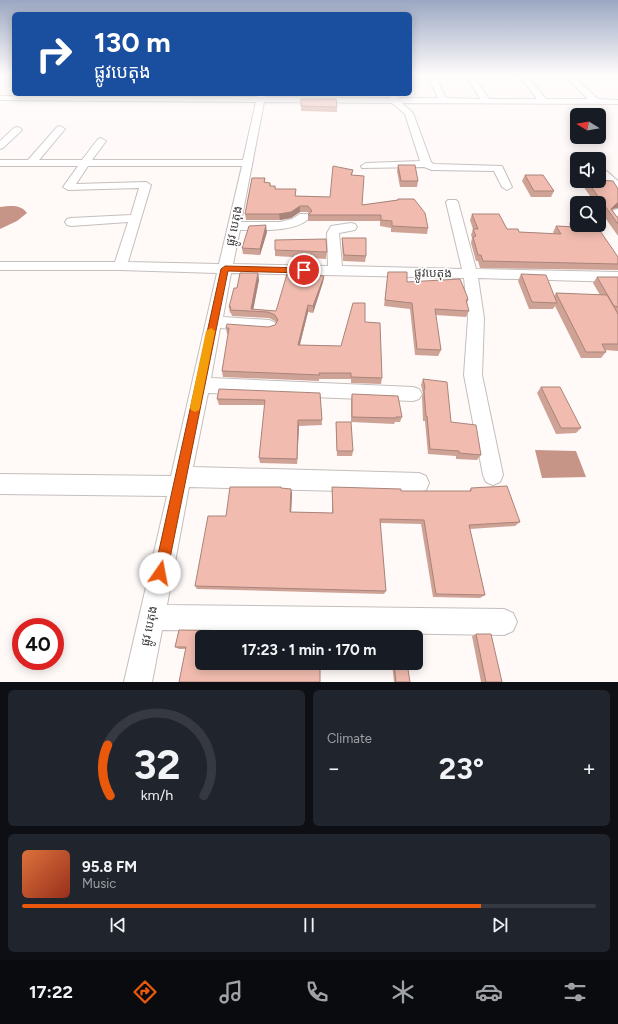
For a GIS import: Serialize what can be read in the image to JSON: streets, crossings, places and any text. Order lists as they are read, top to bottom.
{
  "streets": {
    "street": ["ផ្លូវ បេតុង", "ផ្លូវបេតុង"]
  },
  "crossings": [
    ["ផ្លូវ បេតុង", "ផ្លូវបេតុង"]
  ],
  "north": "left",
  "page": {
    "turn": ["130 m", "ផ្លូវបេតុង"],
    "limit": "40",
    "trip": "17:23 · 1 min · 170 m",
    "tile": "Climate",
    "heat": ["−", "23°", "+"],
    "song": ["95.8 FM", "Music"],
    "tabs": "17:22",
    "gauge": ["32", "km/h"]
  }
}
